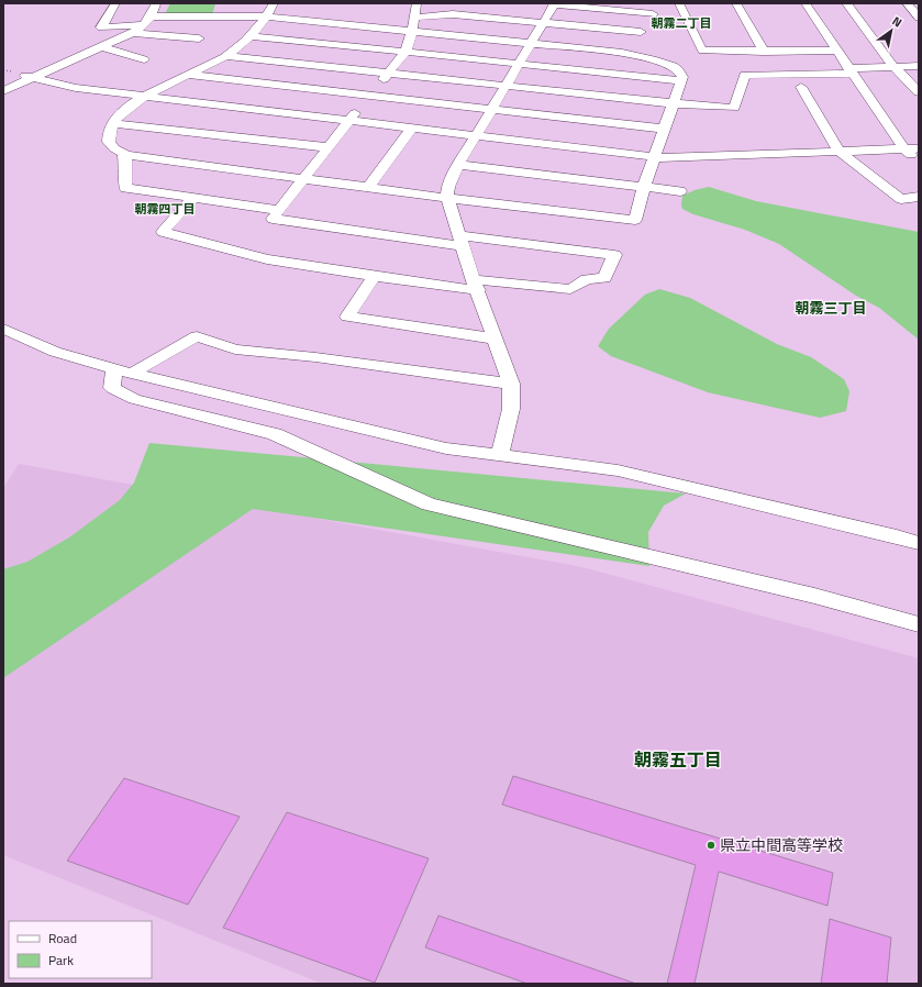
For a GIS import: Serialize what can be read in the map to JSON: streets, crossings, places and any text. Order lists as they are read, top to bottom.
{
  "districts": [
    "朝霧二丁目",
    "朝霧四丁目",
    "朝霧三丁目",
    "朝霧五丁目"
  ],
  "places": ["県立中間高等学校"],
  "legend": ["Road", "Park"],
  "north": "top right"
}
